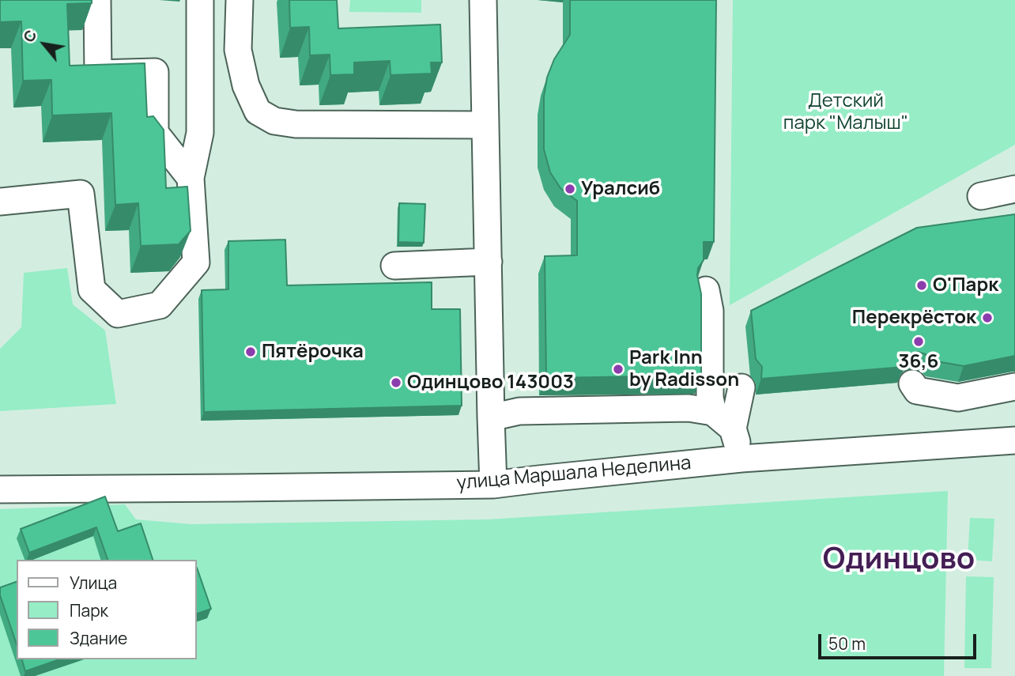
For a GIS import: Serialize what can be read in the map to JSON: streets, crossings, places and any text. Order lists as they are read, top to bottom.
{
  "streets": {
    "street": ["улица Маршала Неделина"]
  },
  "districts": ["Одинцово"],
  "parks": ["Детский парк \"Малыш\""],
  "places": [
    "Уралсиб",
    "О'Парк",
    "Перекрёсток",
    "36,6",
    "Пятёрочка",
    "Park Inn by Radisson",
    "Одинцово 143003"
  ],
  "legend": ["Улица", "Парк", "Здание"],
  "scale_bar": "50 m",
  "north": "top left"
}
